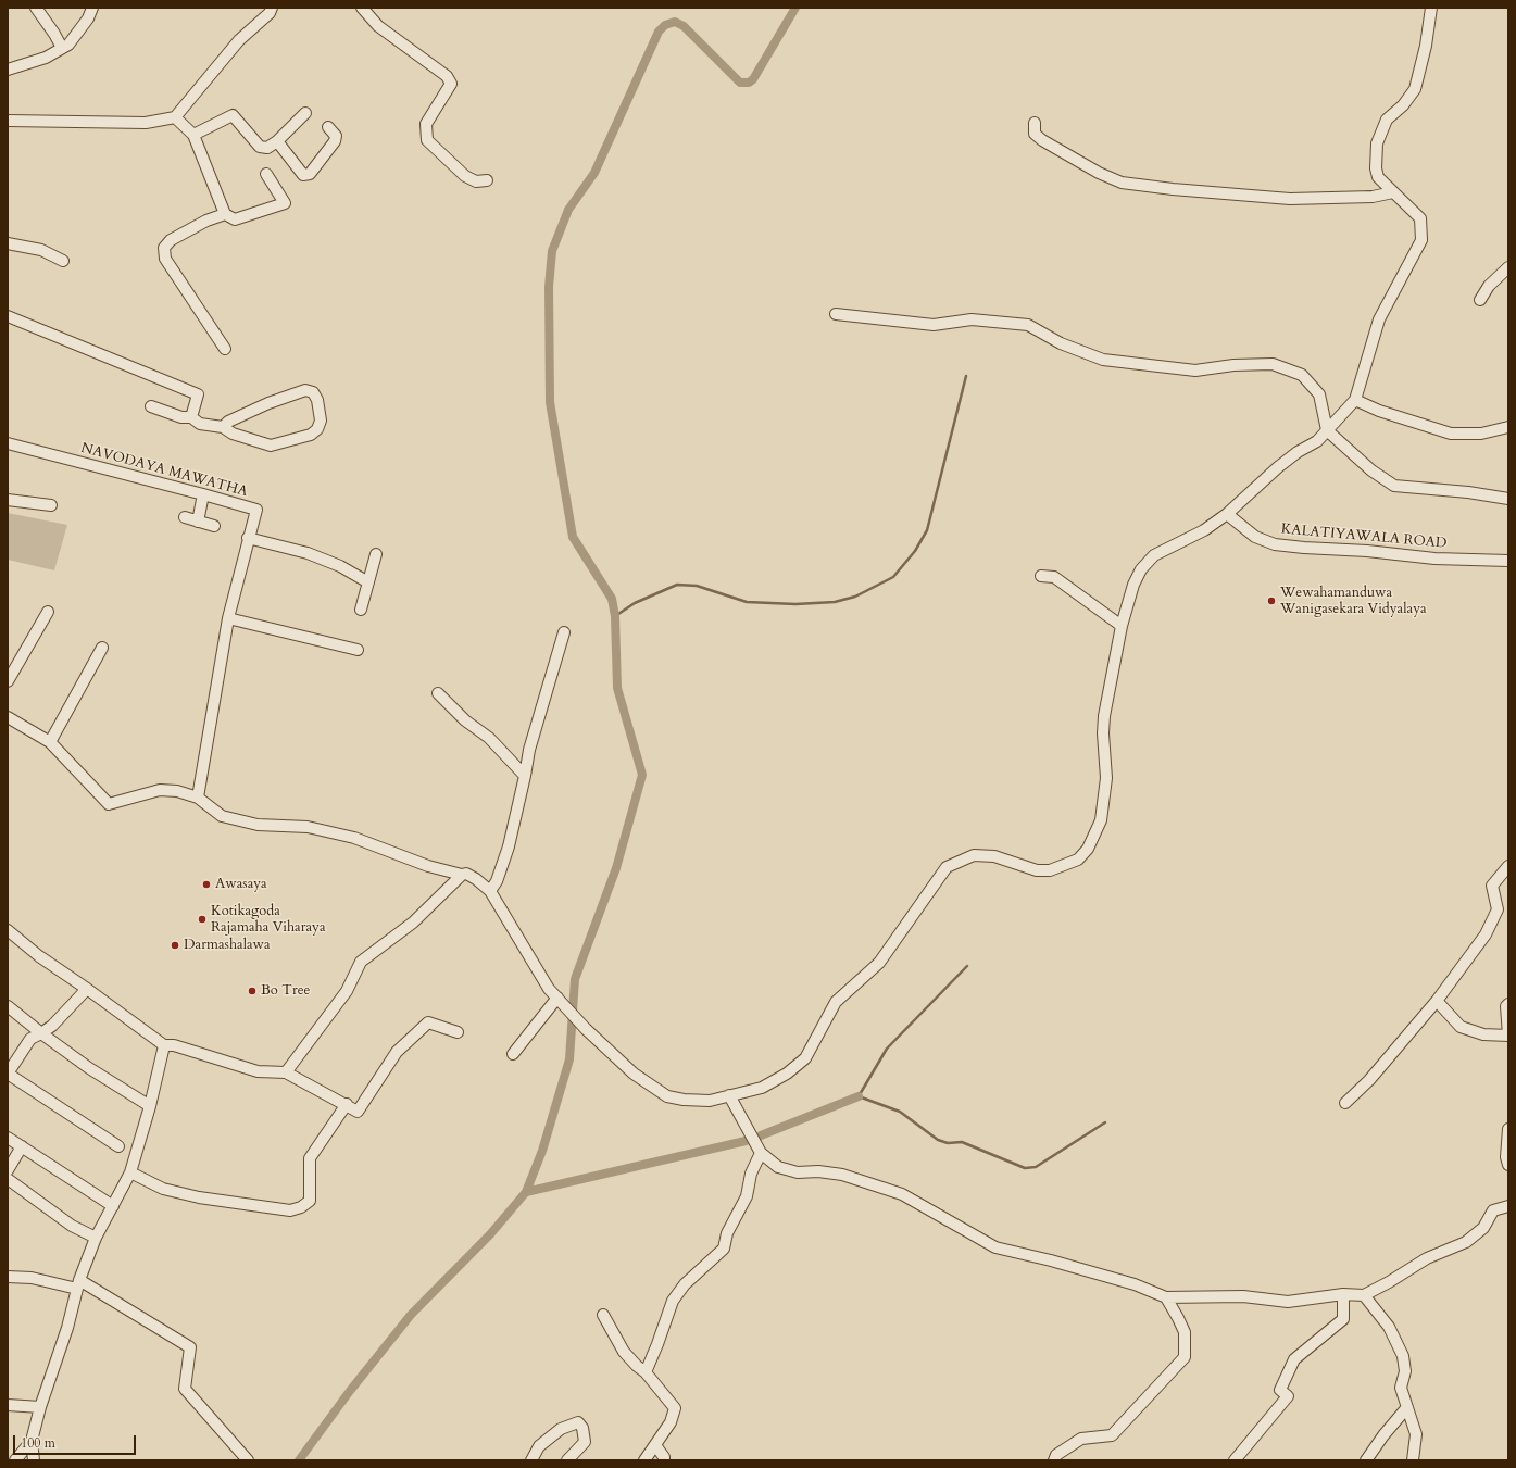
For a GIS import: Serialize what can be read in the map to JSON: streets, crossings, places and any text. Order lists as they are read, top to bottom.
{
  "streets": {
    "street": ["NAVODAYA MAWATHA", "KALATIYAWALA ROAD"]
  },
  "places": [
    "Wewahamanduwa Wanigasekara Vidyalaya",
    "Awasaya",
    "Kotikagoda Rajamaha Viharaya",
    "Darmashalawa",
    "Bo Tree"
  ],
  "scale_bar": "100 m"
}
